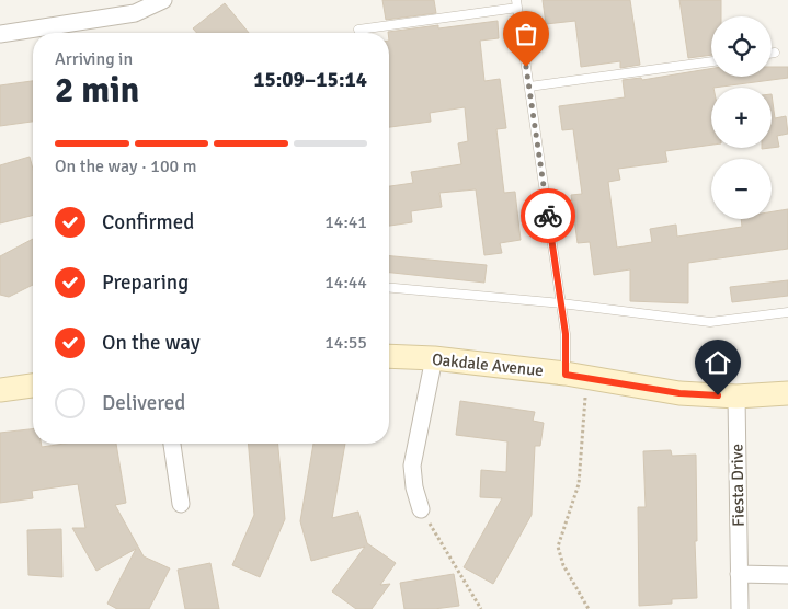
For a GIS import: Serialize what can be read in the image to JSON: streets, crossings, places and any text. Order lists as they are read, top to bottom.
{
  "streets": {
    "street": ["Oakdale Avenue", "Fiesta Drive"]
  },
  "crossings": [
    ["Oakdale Avenue", "Fiesta Drive"]
  ],
  "page": {
    "map_buttons": ["+", "−"],
    "heading": ["2 min", "Arriving in", "15:09–15:14"],
    "bar": "On the way · 100 m",
    "list": [
      ["Confirmed", "14:41"],
      ["Preparing", "14:44"],
      ["On the way", "14:55"],
      "Delivered"
    ]
  }
}
